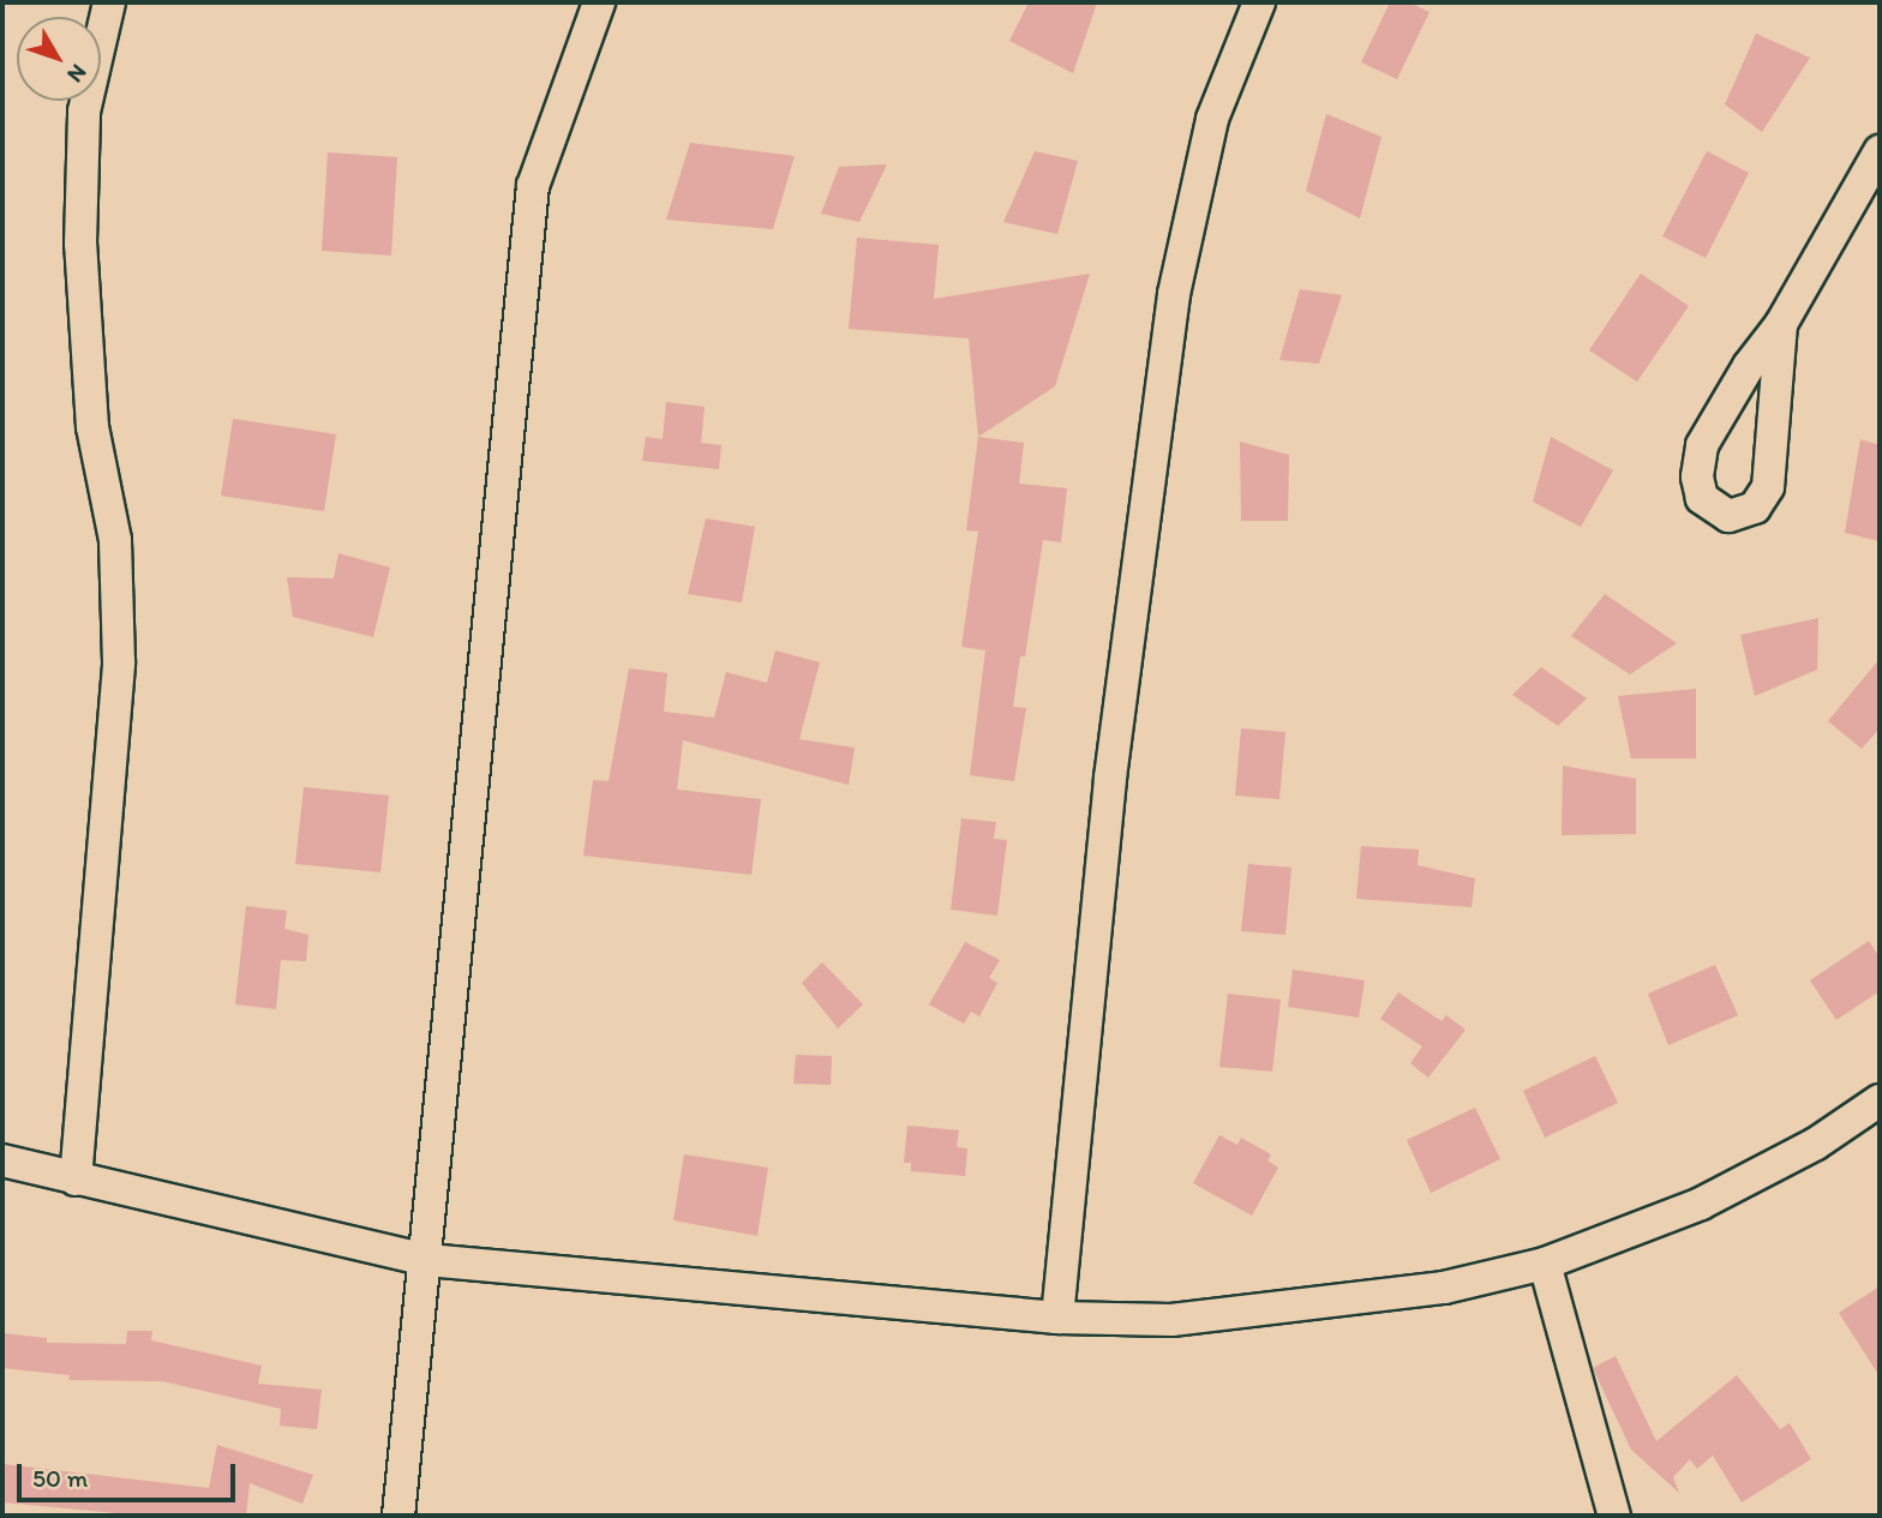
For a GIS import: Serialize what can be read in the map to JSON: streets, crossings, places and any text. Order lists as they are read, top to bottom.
{
  "scale_bar": "50 m",
  "north": "bottom right"
}
